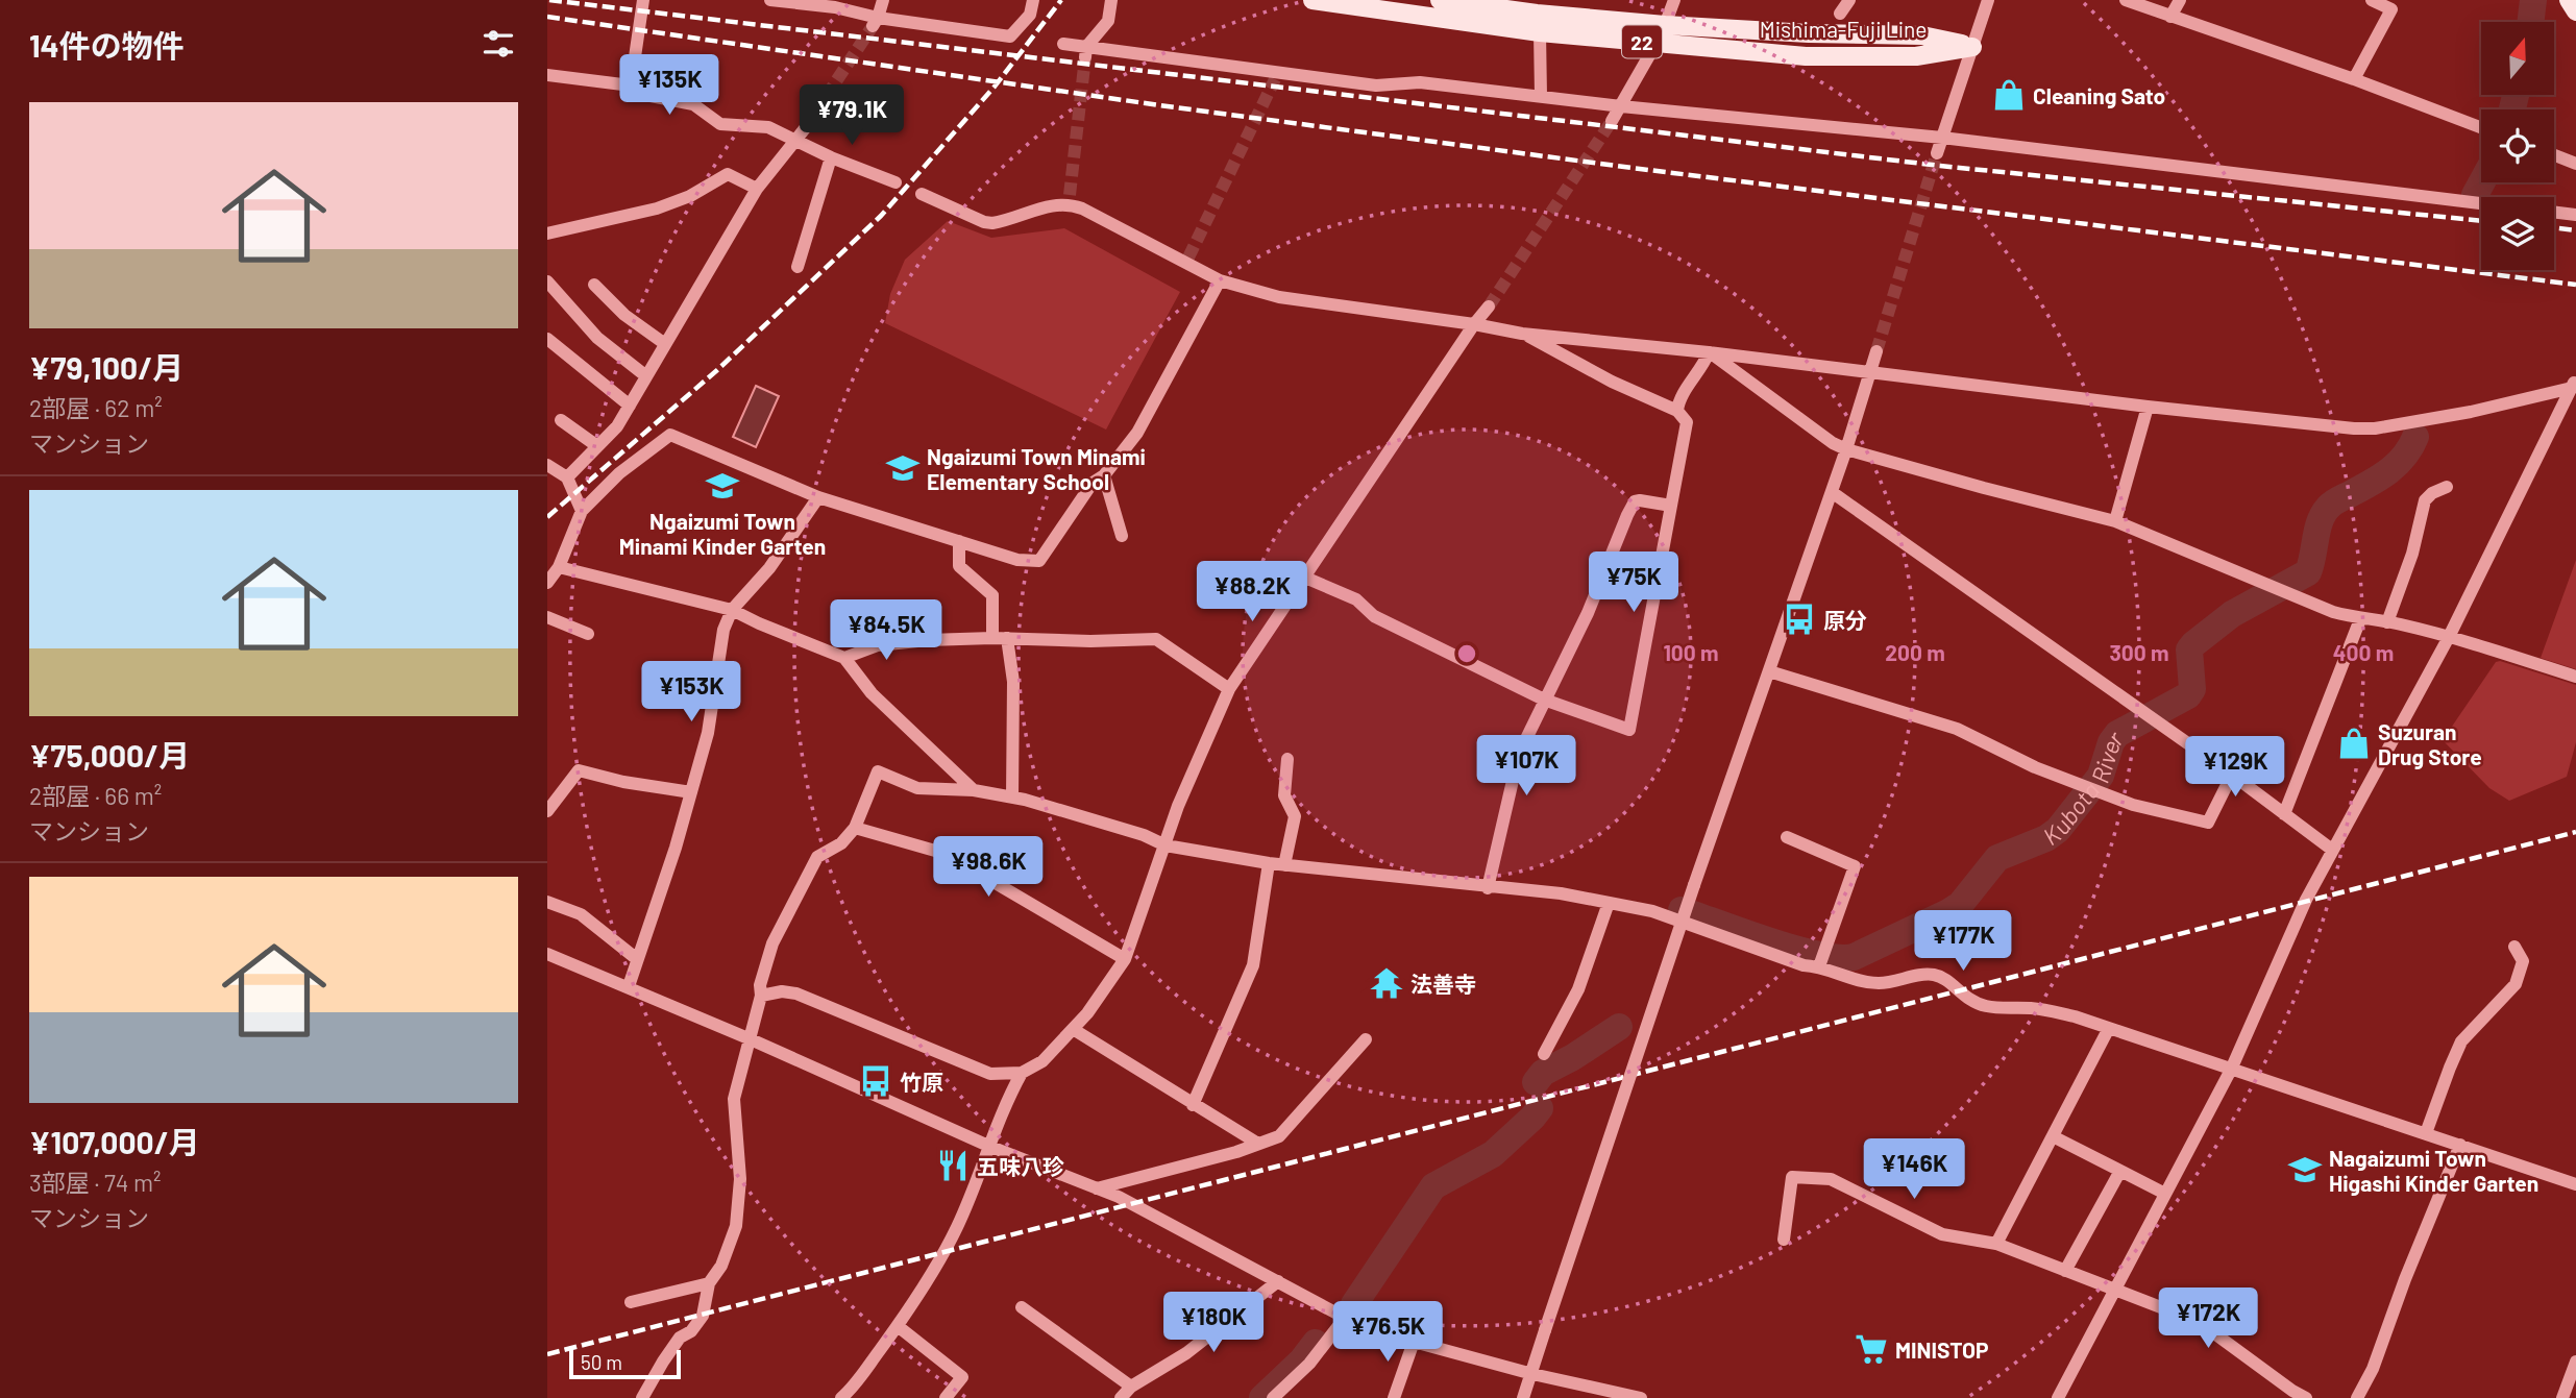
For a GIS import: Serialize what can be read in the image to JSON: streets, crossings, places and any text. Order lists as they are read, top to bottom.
{
  "streets": {
    "main road": ["Mishima-Fuji Line", "22"]
  },
  "water": ["Kubota River"],
  "places": {
    "shop": ["Cleaning Sato", "Suzuran Drug Store"],
    "school or university": ["Ngaizumi Town Minami Elementary School", "Ngaizumi Town Minami Kinder Garten", "Nagaizumi Town Higashi Kinder Garten"],
    "bus stop": ["原分", "竹原"],
    "temple": ["法善寺"],
    "restaurant": ["五味八珍"],
    "supermarket": ["MINISTOP"]
  },
  "scale_bar": "50 m",
  "north": "top",
  "page": {
    "heading": "14件の物件",
    "price": [
      "¥135K",
      "¥79.1K",
      "¥75K",
      "¥88.2K",
      "¥84.5K",
      "¥153K",
      "¥107K",
      "¥129K",
      "¥98.6K",
      "¥177K",
      "¥146K",
      "¥172K",
      "¥180K",
      "¥76.5K"
    ],
    "list": [
      {
        "name": "¥79,100/月",
        "note": "2部屋 · 62 m² · マンション"
      },
      {
        "name": "¥75,000/月",
        "note": "2部屋 · 66 m² · マンション"
      },
      {
        "name": "¥107,000/月",
        "note": "3部屋 · 74 m² · マンション"
      }
    ],
    "scale": "50 m"
  },
  "rings": [
    "100 m",
    "200 m",
    "300 m",
    "400 m"
  ]
}
